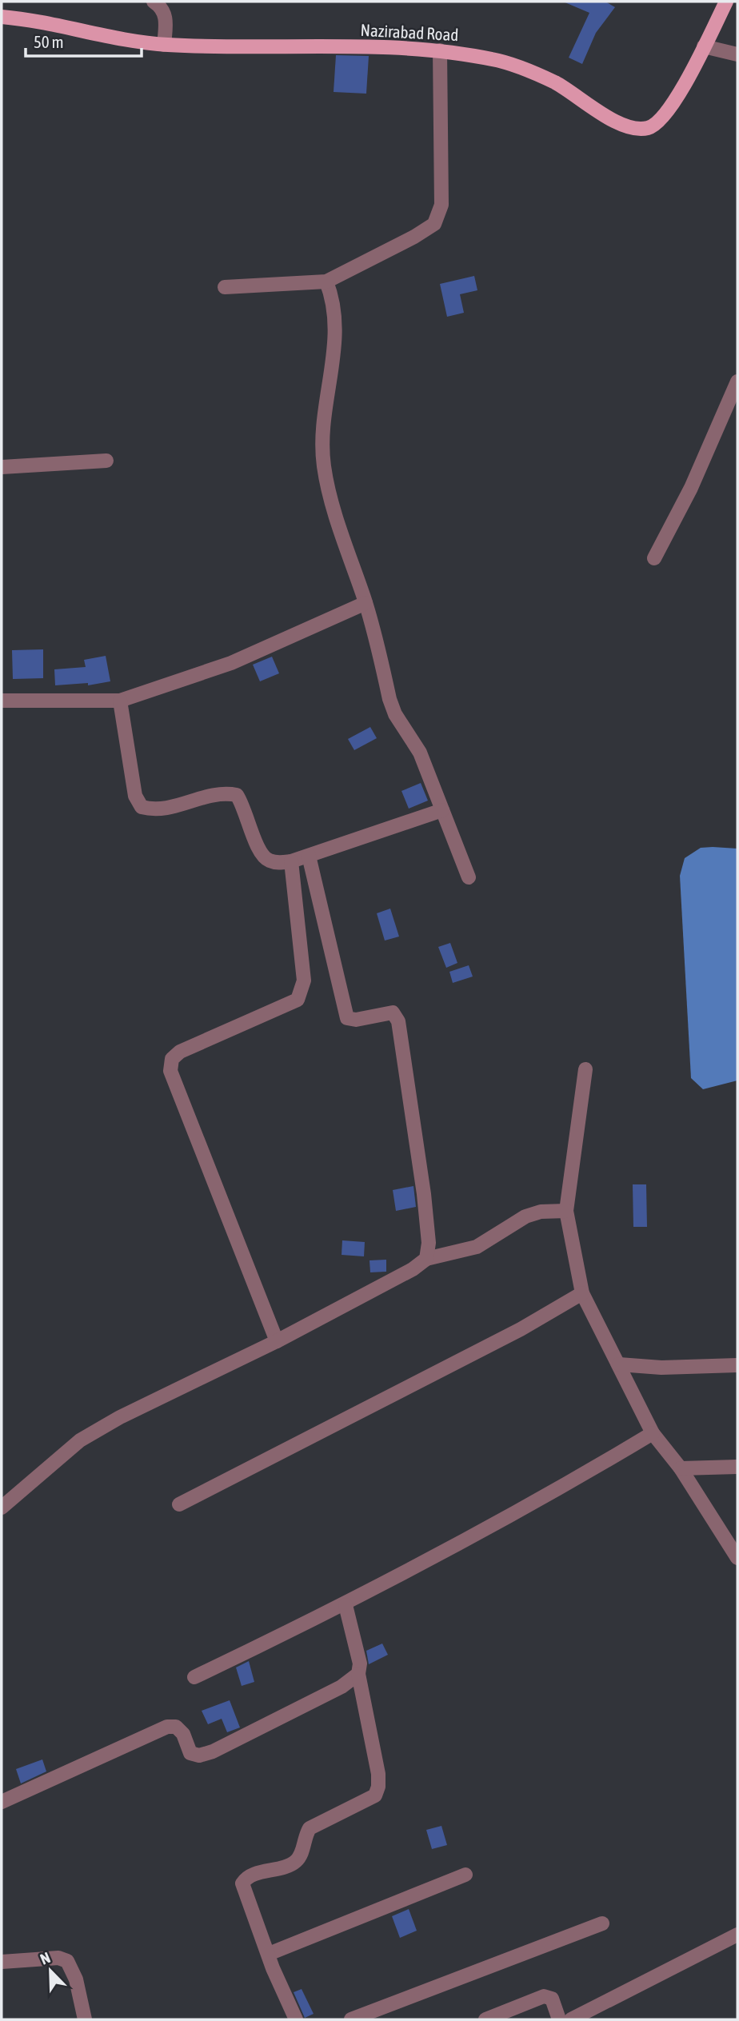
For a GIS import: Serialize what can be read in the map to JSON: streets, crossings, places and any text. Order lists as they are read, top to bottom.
{
  "streets": {
    "main road": ["Nazirabad Road"]
  },
  "scale_bar": "50 m",
  "north": "top left"
}
